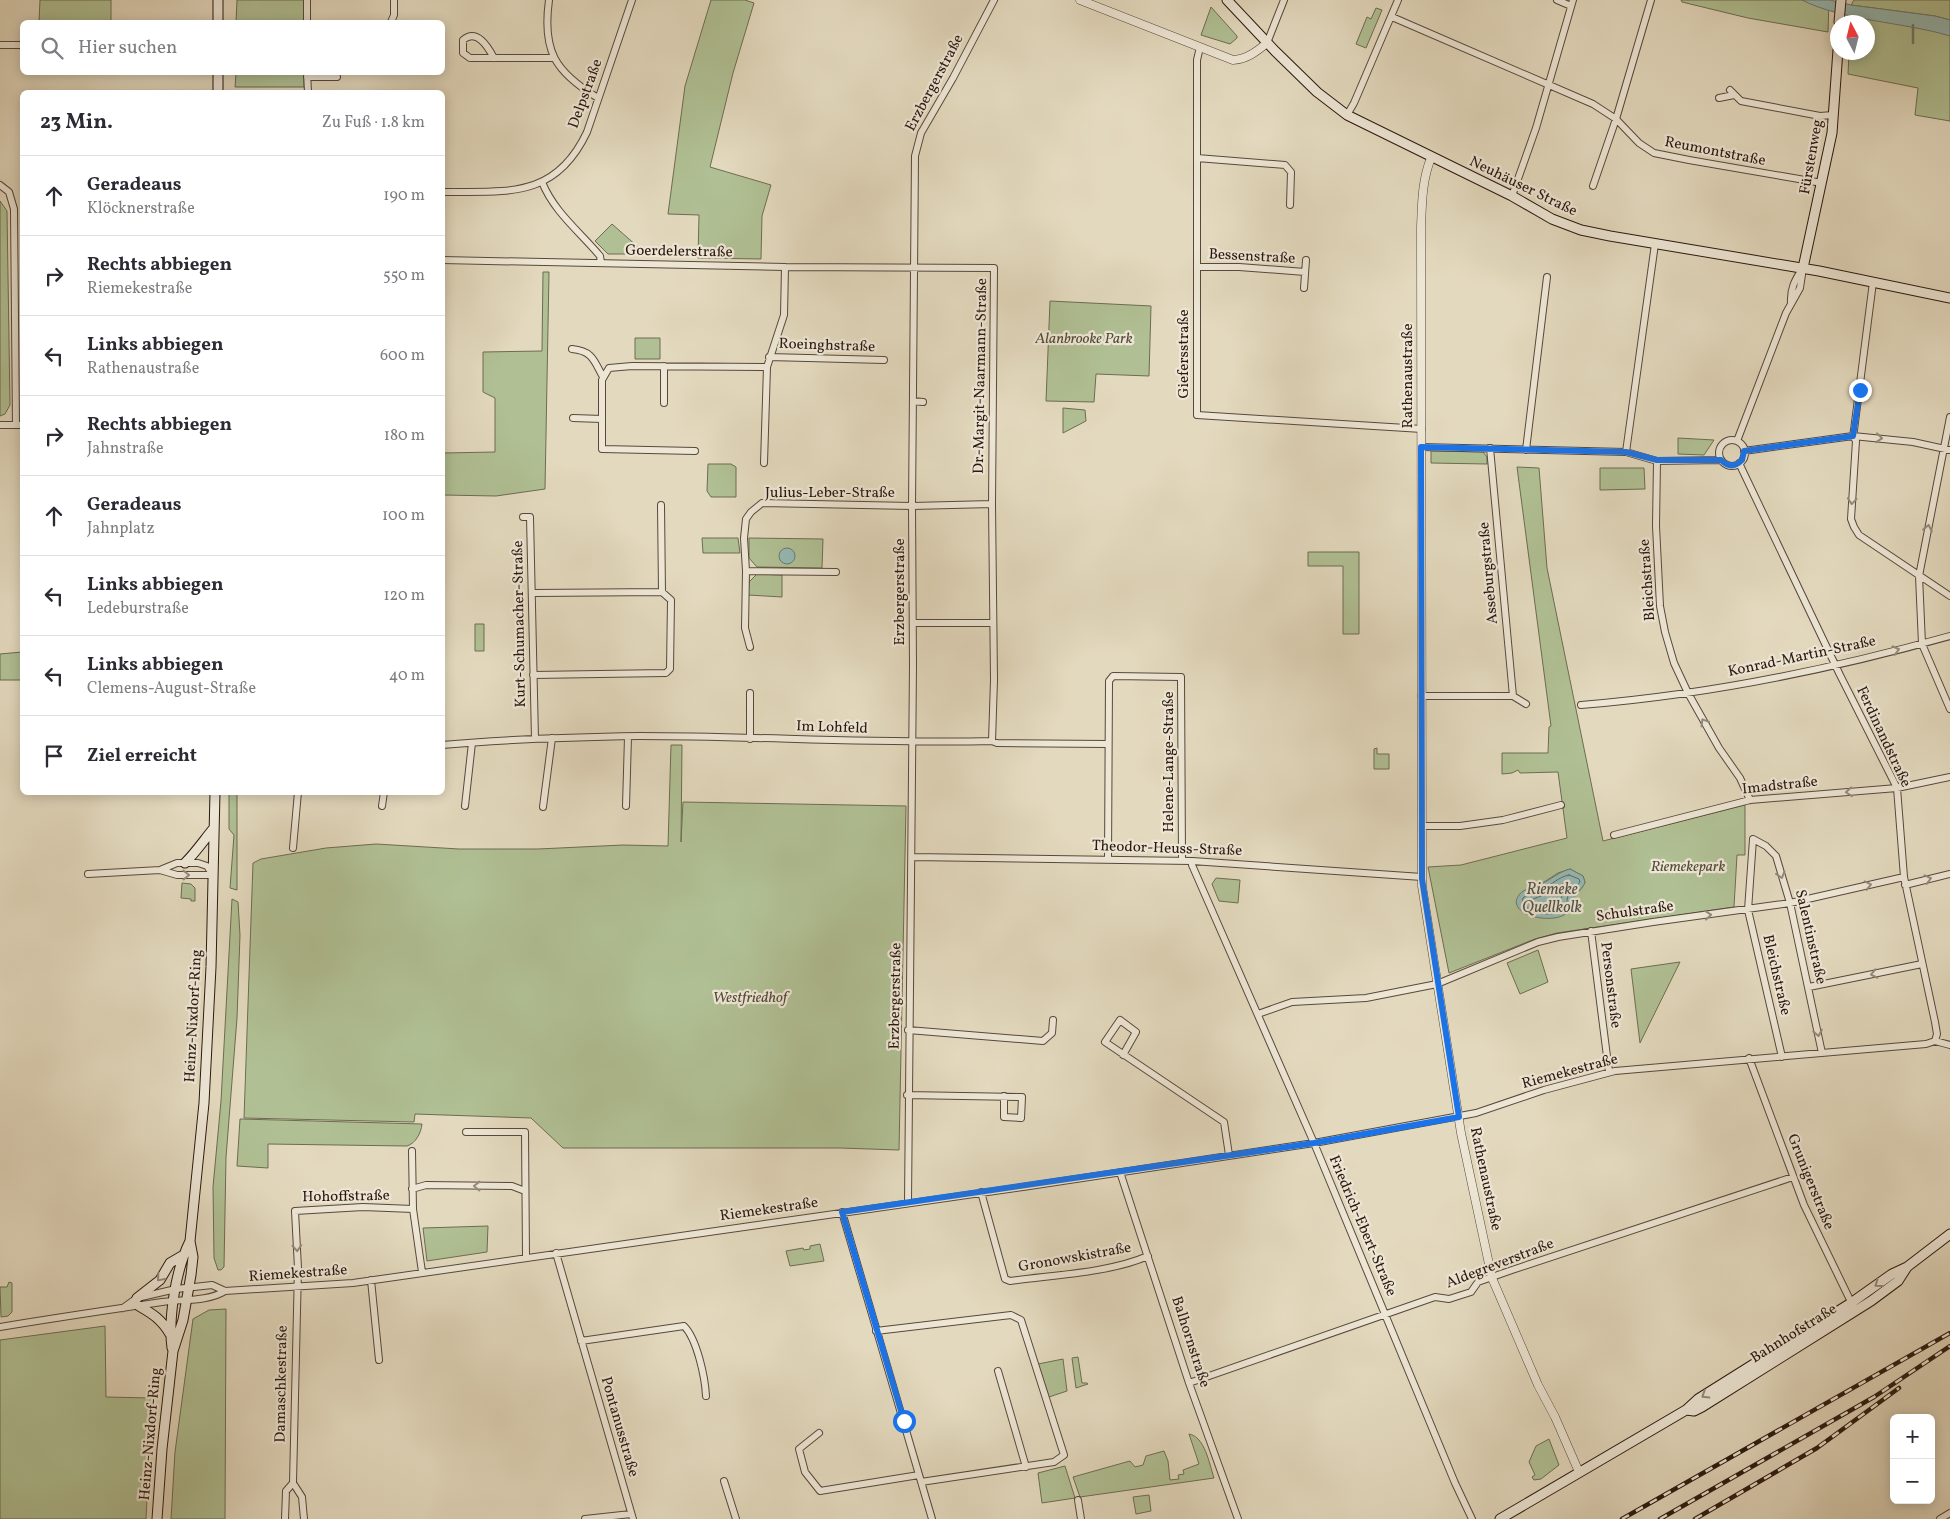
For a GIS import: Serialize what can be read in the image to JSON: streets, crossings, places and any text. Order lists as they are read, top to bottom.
{
  "streets": {
    "main road": [
      "Fürstenweg",
      "Neuhäuser Straße",
      "Heinz-Nixdorf-Ring",
      "Bahnhofstraße"
    ],
    "street": [
      "Erzbergerstraße",
      "Delpstraße",
      "Reumontstraße",
      "Goerdelerstraße",
      "Bessenstraße",
      "Roeinghstraße",
      "Giefersstraße",
      "Dr.-Margit-Naarmann-Straße",
      "Rathenaustraße",
      "Julius-Leber-Straße",
      "Asseburgstraße",
      "Bleichstraße",
      "Kurt-Schumacher-Straße",
      "Konrad-Martin-Straße",
      "Im Lohfeld",
      "Ferdinandstraße",
      "Helene-Lange-Straße",
      "Imadstraße",
      "Theodor-Heuss-Straße",
      "Schulstraße",
      "Salentinstraße",
      "Personstraße",
      "Riemekestraße",
      "Grunigerstraße",
      "Hohoffstraße",
      "Friedrich-Ebert-Straße",
      "Gronowskistraße",
      "Aldegreverstraße",
      "Balhornstraße",
      "Damaschkestraße",
      "Pontanusstraße"
    ]
  },
  "crossings": [
    ["Erzbergerstraße", "Goerdelerstraße"],
    ["Erzbergerstraße", "Dr.-Margit-Naarmann-Straße"],
    ["Erzbergerstraße", "Julius-Leber-Straße"],
    ["Erzbergerstraße", "Im Lohfeld"],
    ["Erzbergerstraße", "Theodor-Heuss-Straße"],
    ["Erzbergerstraße", "Riemekestraße"],
    ["Reumontstraße", "Fürstenweg"],
    ["Fürstenweg", "Neuhäuser Straße"],
    ["Neuhäuser Straße", "Rathenaustraße"],
    ["Goerdelerstraße", "Roeinghstraße"],
    ["Goerdelerstraße", "Dr.-Margit-Naarmann-Straße"],
    ["Bessenstraße", "Giefersstraße"],
    ["Giefersstraße", "Rathenaustraße"],
    ["Rathenaustraße", "Theodor-Heuss-Straße"],
    ["Rathenaustraße", "Schulstraße"],
    ["Rathenaustraße", "Riemekestraße"],
    ["Rathenaustraße", "Aldegreverstraße"],
    ["Rathenaustraße", "Bahnhofstraße"],
    ["Bleichstraße", "Konrad-Martin-Straße"],
    ["Bleichstraße", "Imadstraße"],
    ["Bleichstraße", "Schulstraße"],
    ["Bleichstraße", "Salentinstraße"],
    ["Bleichstraße", "Riemekestraße"],
    ["Kurt-Schumacher-Straße", "Im Lohfeld"],
    ["Konrad-Martin-Straße", "Ferdinandstraße"],
    ["Ferdinandstraße", "Imadstraße"],
    ["Ferdinandstraße", "Schulstraße"],
    ["Ferdinandstraße", "Riemekestraße"],
    ["Helene-Lange-Straße", "Theodor-Heuss-Straße"],
    ["Theodor-Heuss-Straße", "Friedrich-Ebert-Straße"],
    ["Schulstraße", "Salentinstraße"],
    ["Schulstraße", "Personstraße"],
    ["Schulstraße", "Friedrich-Ebert-Straße"],
    ["Salentinstraße", "Riemekestraße"],
    ["Personstraße", "Riemekestraße"],
    ["Heinz-Nixdorf-Ring", "Riemekestraße"],
    ["Riemekestraße", "Grunigerstraße"],
    ["Riemekestraße", "Hohoffstraße"],
    ["Riemekestraße", "Friedrich-Ebert-Straße"],
    ["Riemekestraße", "Gronowskistraße"],
    ["Riemekestraße", "Balhornstraße"],
    ["Riemekestraße", "Damaschkestraße"],
    ["Riemekestraße", "Pontanusstraße"],
    ["Grunigerstraße", "Aldegreverstraße"],
    ["Grunigerstraße", "Bahnhofstraße"],
    ["Hohoffstraße", "Damaschkestraße"],
    ["Friedrich-Ebert-Straße", "Aldegreverstraße"],
    ["Gronowskistraße", "Balhornstraße"],
    ["Aldegreverstraße", "Balhornstraße"]
  ],
  "one_way": ["Imadstraße", "Schulstraße", "Salentinstraße"],
  "water": ["Riemeke Quellkolk"],
  "parks": ["Alanbrooke Park", "Riemekepark", "Westfriedhof"],
  "north": "top",
  "page": {
    "search": "Hier suchen",
    "heading": ["23 Min.", "Zu Fuß · 1.8 km"],
    "list": [
      ["Geradeaus", "Klöcknerstraße", "190 m"],
      ["Rechts abbiegen", "Riemekestraße", "550 m"],
      ["Links abbiegen", "Rathenaustraße", "600 m"],
      ["Rechts abbiegen", "Jahnstraße", "180 m"],
      ["Geradeaus", "Jahnplatz", "100 m"],
      ["Links abbiegen", "Ledeburstraße", "120 m"],
      ["Links abbiegen", "Clemens-August-Straße", "40 m"],
      "Ziel erreicht"
    ],
    "map_buttons": ["+", "−"]
  }
}
